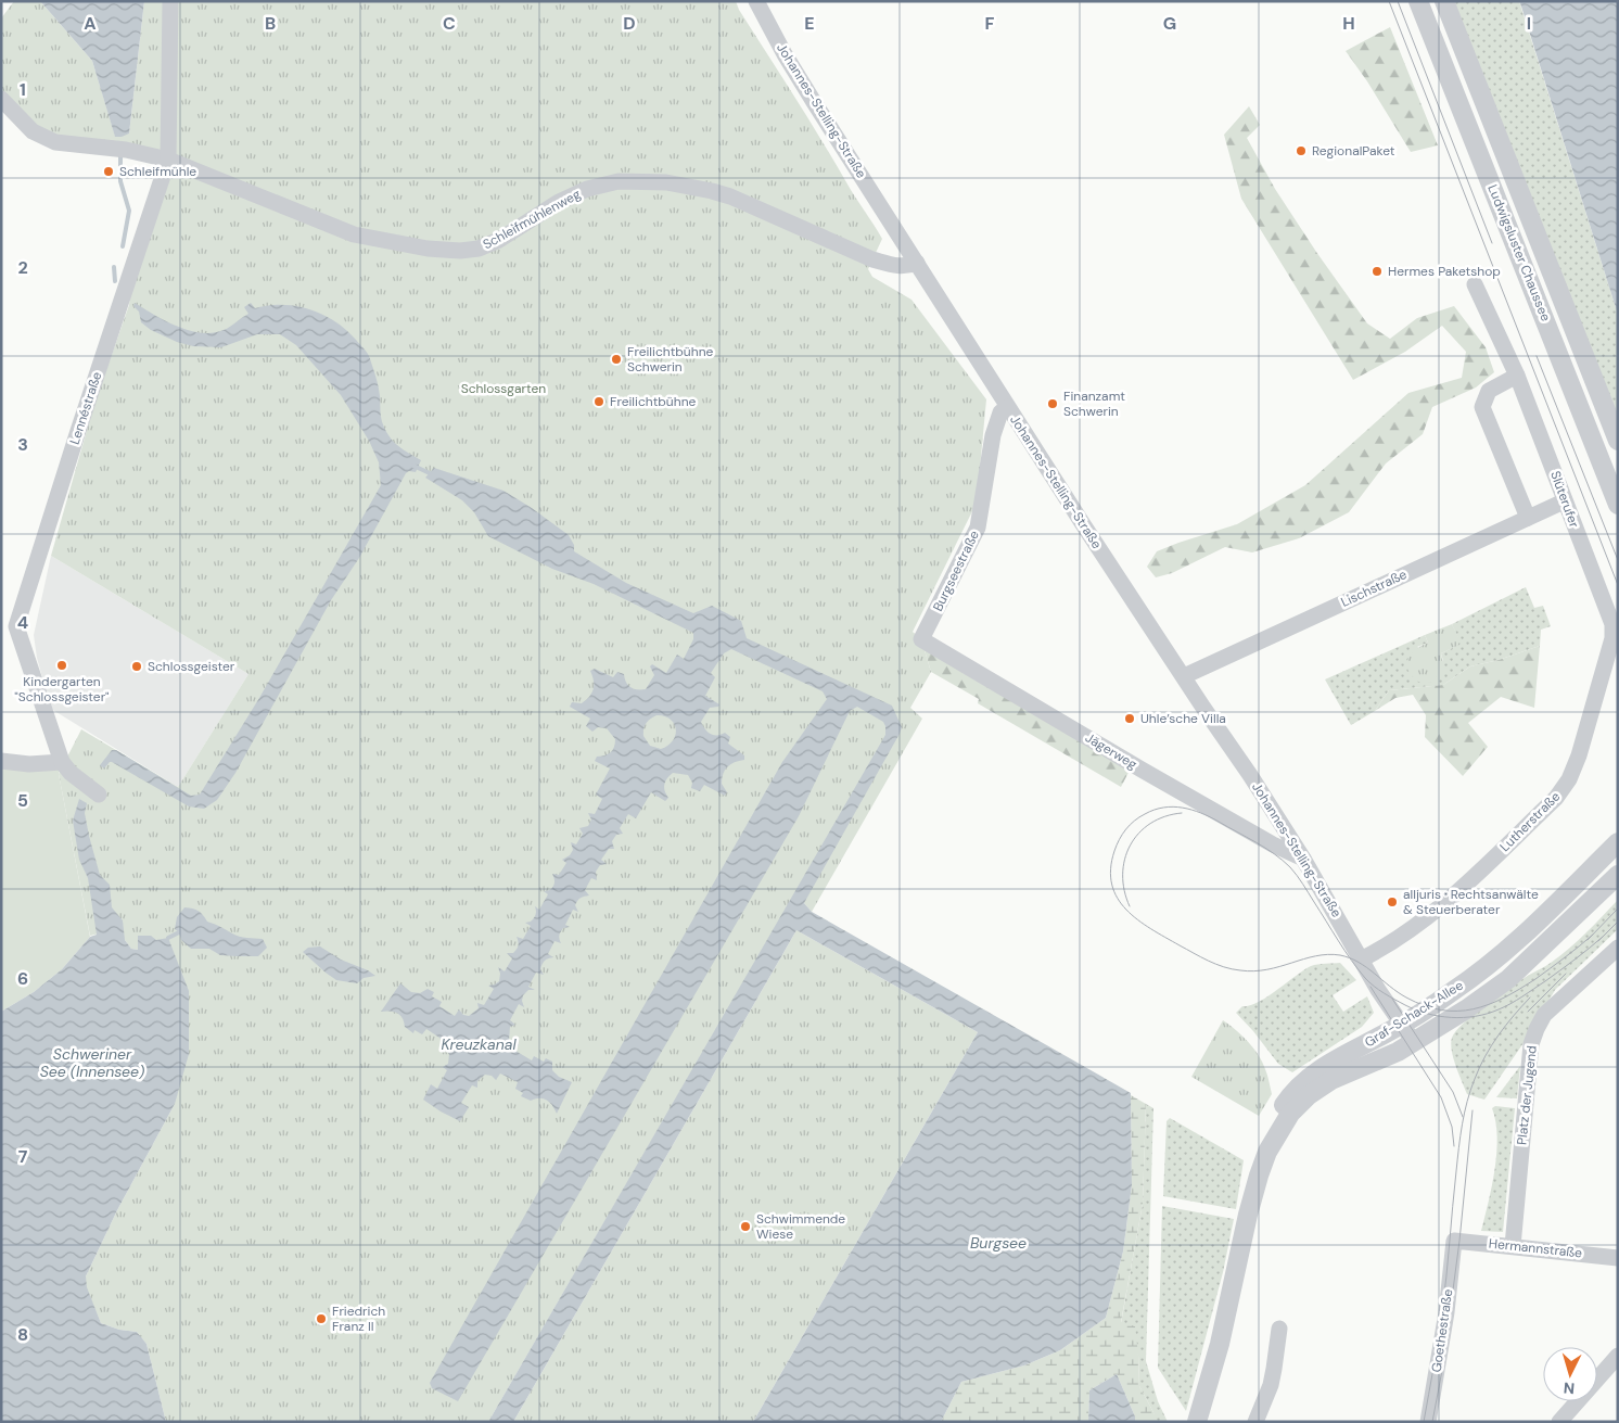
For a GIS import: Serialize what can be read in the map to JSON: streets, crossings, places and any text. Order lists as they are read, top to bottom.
{
  "streets": {
    "street": [
      "Johannes-Stelling-Straße",
      "Schleifmühlenweg",
      "Ludwigsluster Chaussee",
      "Lennéstraße",
      "Slüterufer",
      "Burgseestraße",
      "Lischstraße",
      "Jägerweg",
      "Lutherstraße",
      "Graf-Schack-Allee",
      "Platz der Jugend",
      "Hermannstraße",
      "Goethestraße"
    ]
  },
  "crossings": [
    ["Johannes-Stelling-Straße", "Schleifmühlenweg"],
    ["Johannes-Stelling-Straße", "Burgseestraße"],
    ["Johannes-Stelling-Straße", "Lischstraße"],
    ["Johannes-Stelling-Straße", "Jägerweg"],
    ["Johannes-Stelling-Straße", "Lutherstraße"],
    ["Schleifmühlenweg", "Lennéstraße"],
    ["Slüterufer", "Lischstraße"],
    ["Slüterufer", "Lutherstraße"],
    ["Burgseestraße", "Jägerweg"],
    ["Platz der Jugend", "Hermannstraße"],
    ["Hermannstraße", "Goethestraße"]
  ],
  "water": ["Kreuzkanal", "Schweriner See (Innensee)", "Burgsee"],
  "parks": ["Schlossgarten"],
  "places": [
    "RegionalPaket",
    "Schleifmühle",
    "Hermes Paketshop",
    "Freilichtbühne Schwerin",
    "Freilichtbühne",
    "Finanzamt Schwerin",
    "Kindergarten \"Schlossgeister\"",
    "Schlossgeister",
    "Uhle’sche Villa",
    "alljuris · Rechtsanwälte & Steuerberater",
    "Schwimmende Wiese",
    "Friedrich Franz II"
  ],
  "north": "bottom",
  "grid": {
    "columns": [
      "A",
      "B",
      "C",
      "D",
      "E",
      "F",
      "G",
      "H",
      "I"
    ],
    "rows": [
      "1",
      "2",
      "3",
      "4",
      "5",
      "6",
      "7",
      "8"
    ]
  }
}
